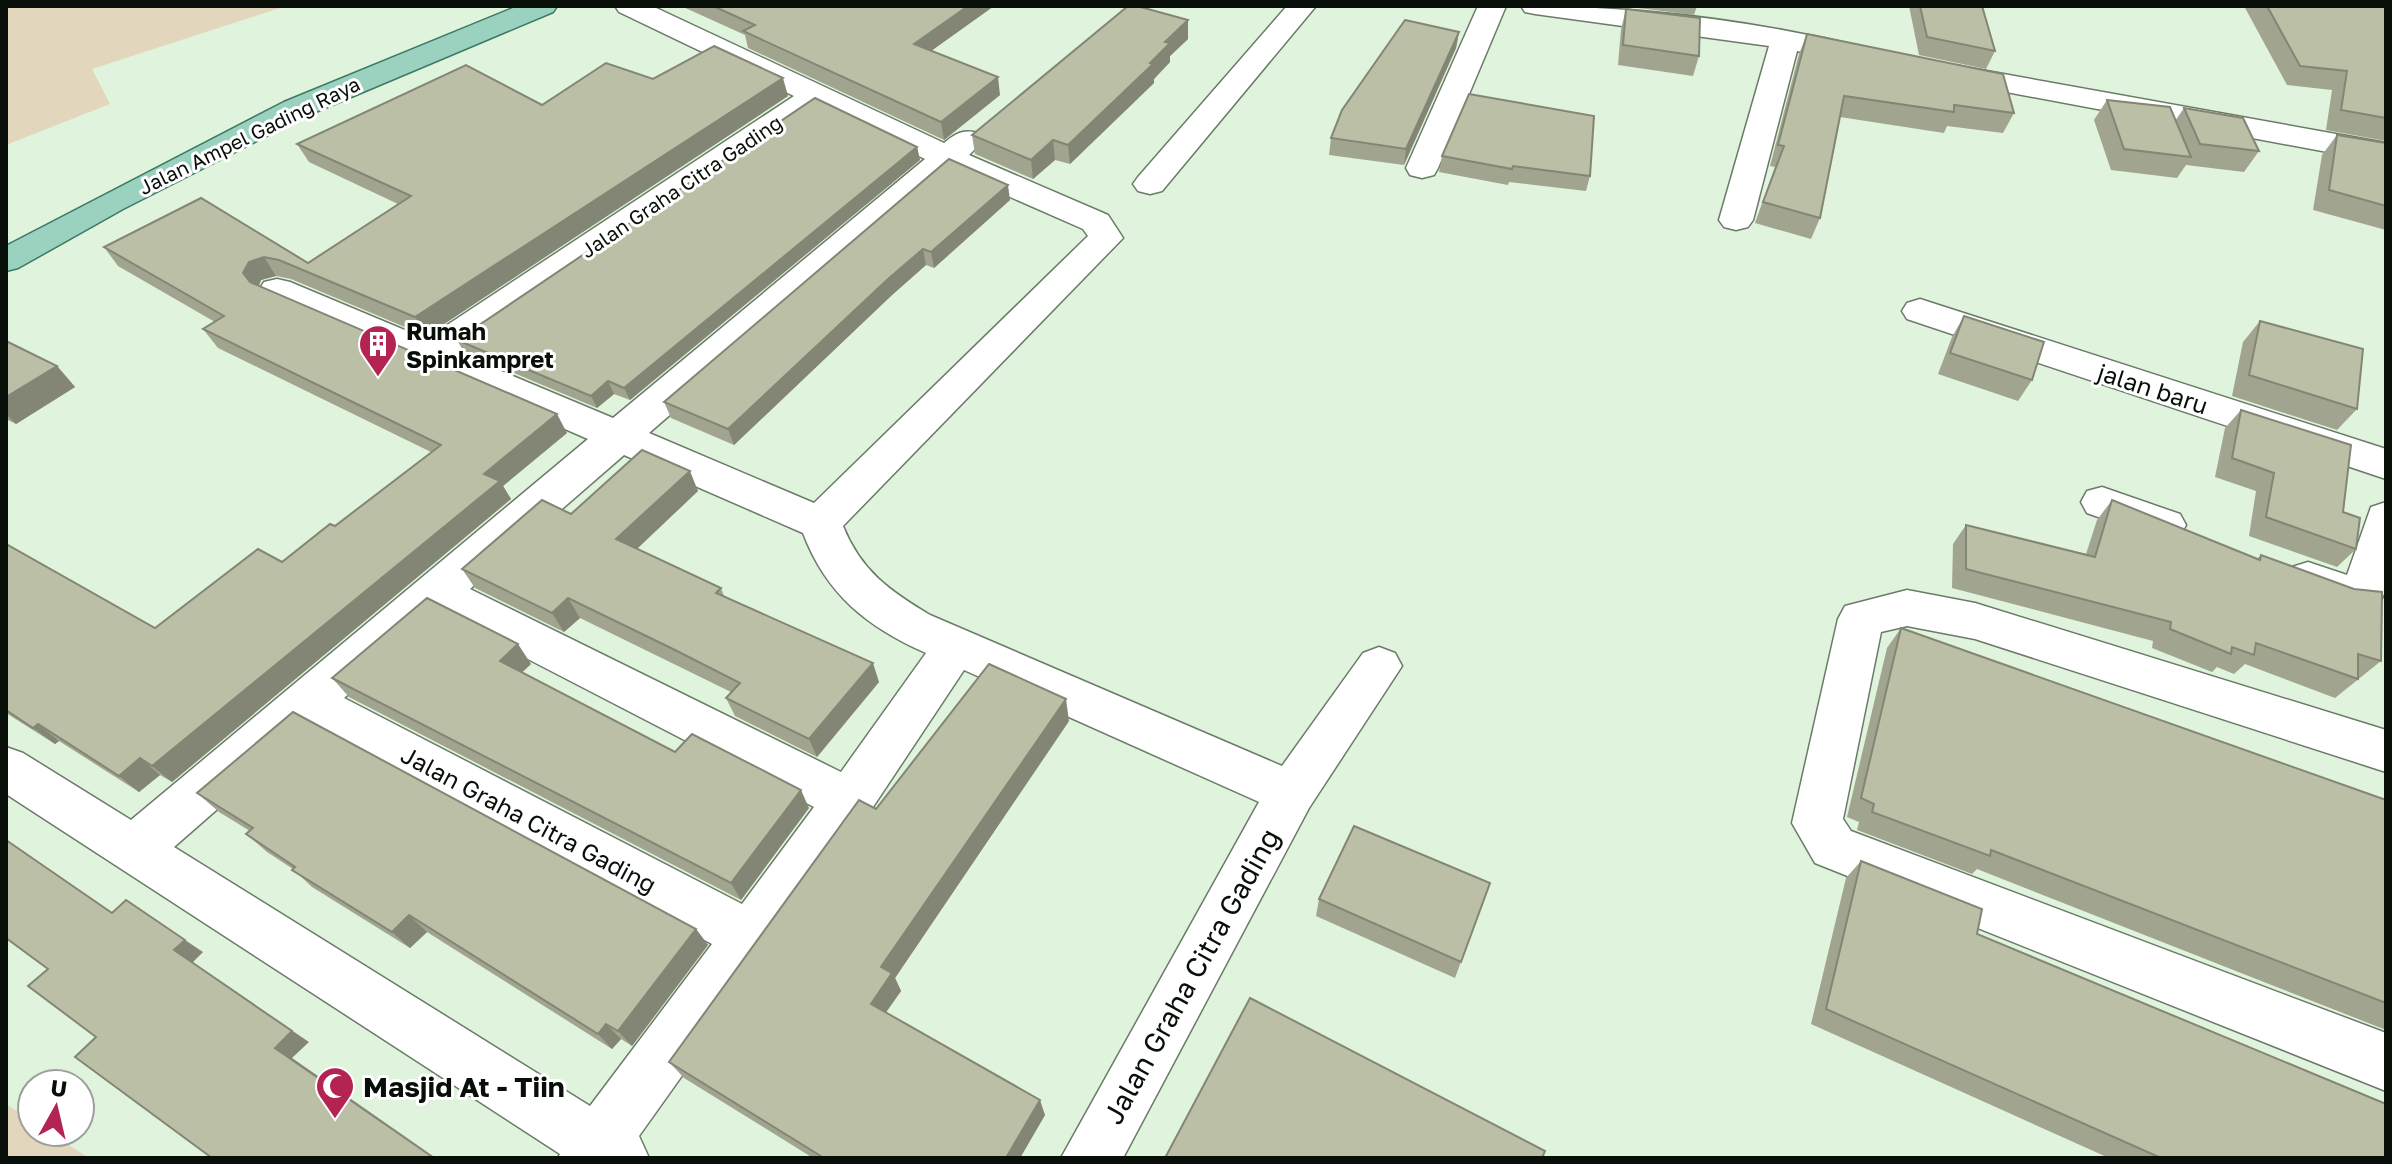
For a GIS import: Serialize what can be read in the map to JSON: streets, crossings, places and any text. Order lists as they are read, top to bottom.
{
  "streets": {
    "main road": ["Jalan Ampel Gading Raya"],
    "street": ["Jalan Graha Citra Gading", "jalan baru"]
  },
  "places": {
    "building": ["Rumah Spinkampret"],
    "mosque": ["Masjid At - Tiin"]
  },
  "north": "top"
}
